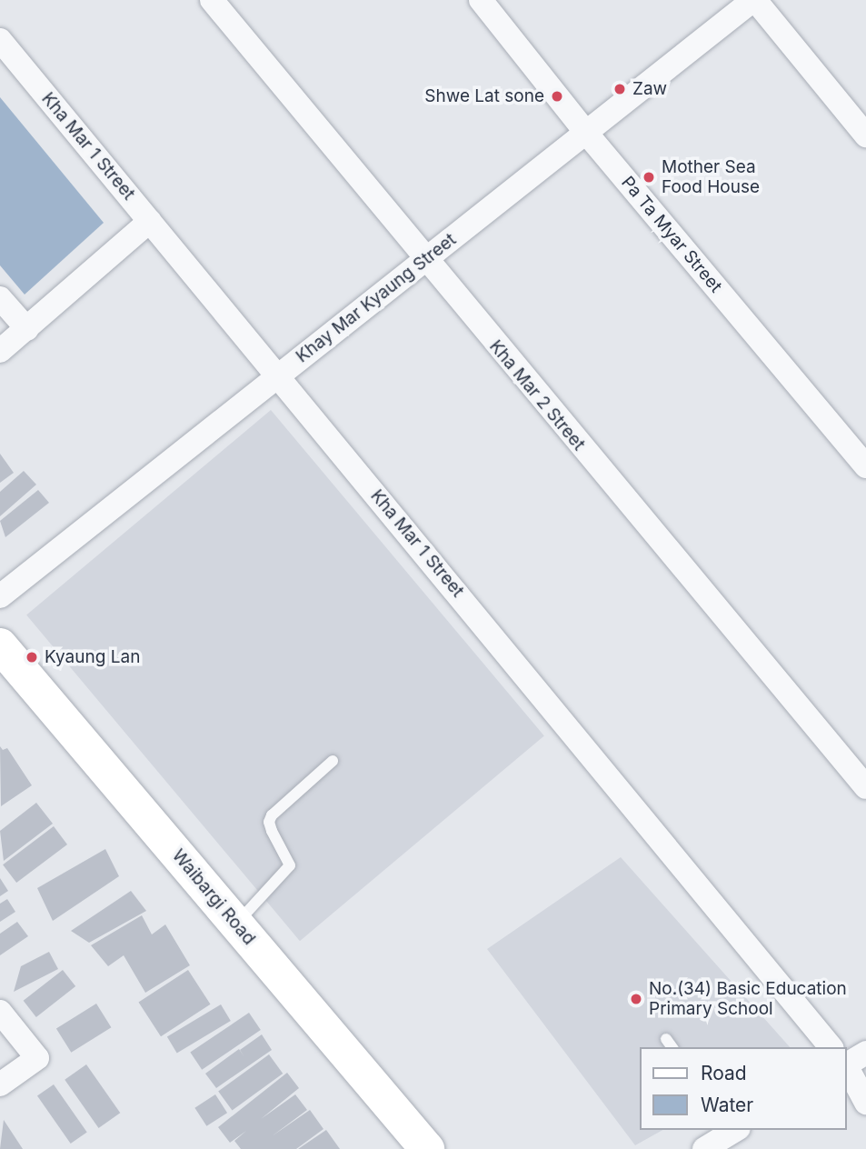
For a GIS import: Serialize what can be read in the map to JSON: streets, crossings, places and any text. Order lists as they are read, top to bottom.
{
  "streets": {
    "main road": ["Waibargi Road"],
    "street": [
      "Kha Mar 1 Street",
      "Pa Ta Myar Street",
      "Khay Mar Kyaung Street",
      "Kha Mar 2 Street"
    ]
  },
  "crossings": [
    ["Kha Mar 1 Street", "Khay Mar Kyaung Street"],
    ["Pa Ta Myar Street", "Khay Mar Kyaung Street"],
    ["Khay Mar Kyaung Street", "Kha Mar 2 Street"]
  ],
  "places": [
    "Zaw",
    "Shwe Lat sone",
    "Mother Sea Food House",
    "Kyaung Lan",
    "No.(34) Basic Education Primary School"
  ],
  "legend": ["Road", "Water"]
}
